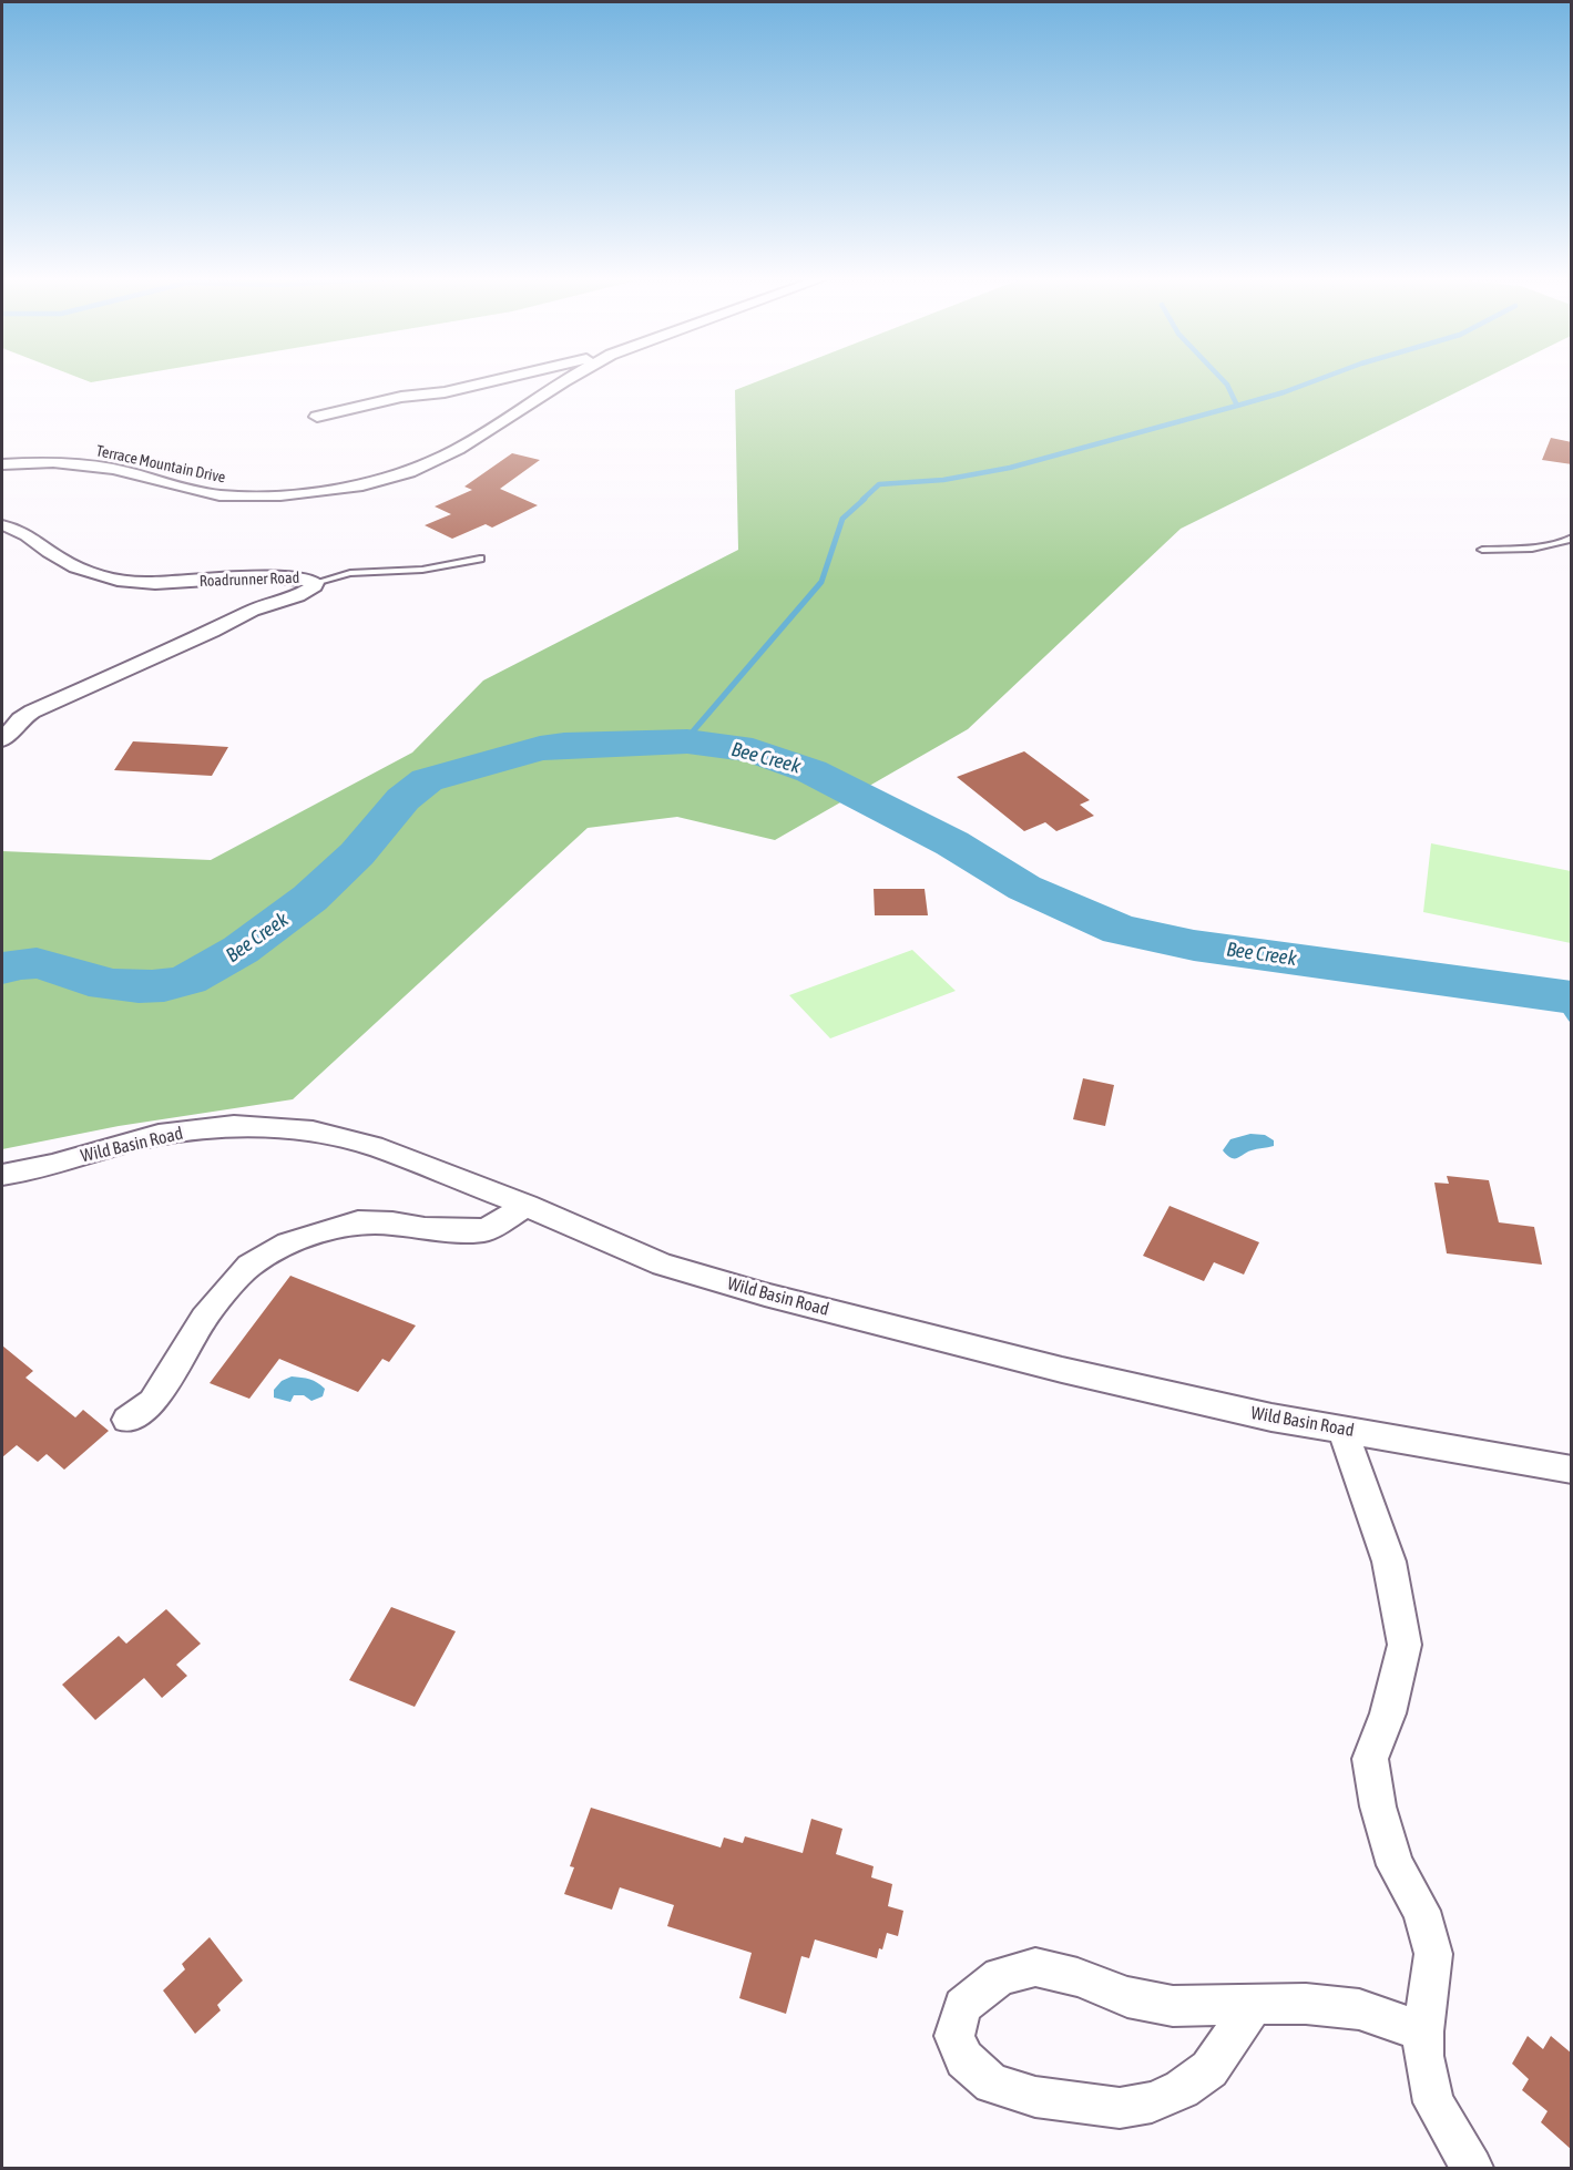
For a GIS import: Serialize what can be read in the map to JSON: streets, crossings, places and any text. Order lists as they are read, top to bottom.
{
  "streets": {
    "street": ["Terrace Mountain Drive", "Roadrunner Road", "Wild Basin Road"]
  },
  "water": ["Bee Creek"]
}
